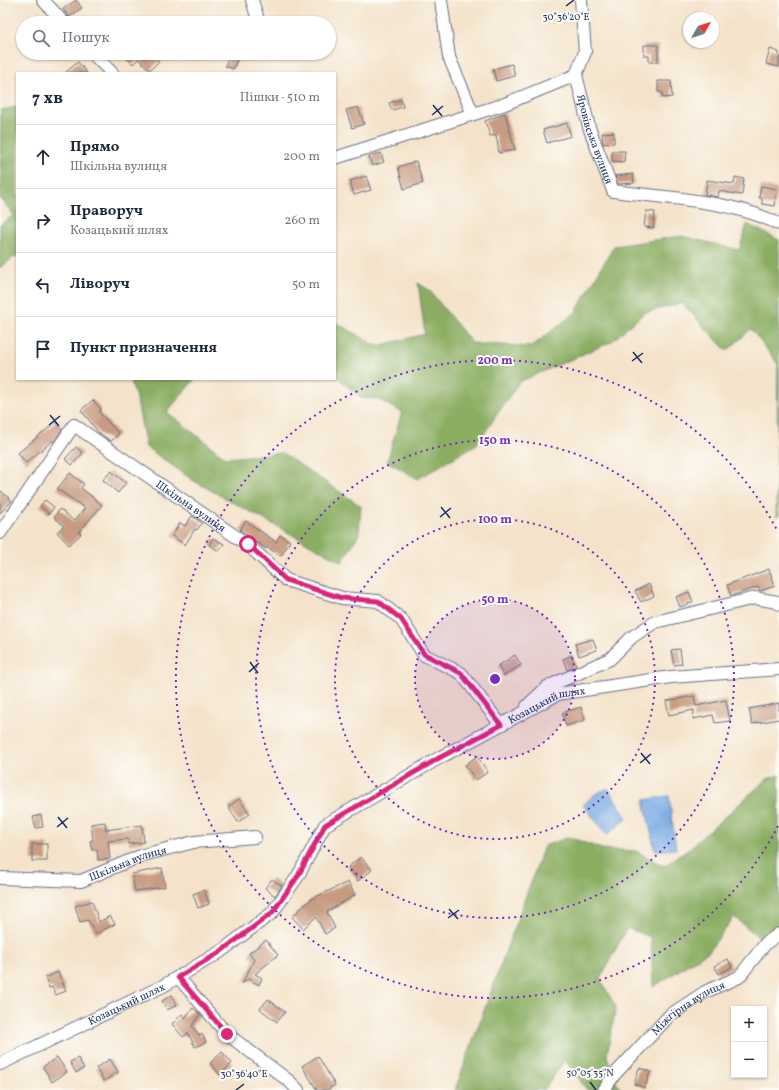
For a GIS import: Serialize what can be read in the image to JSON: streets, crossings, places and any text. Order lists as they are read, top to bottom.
{
  "streets": {
    "street": [
      "Яровівська вулиця",
      "Шкільна вулиця",
      "Козацький шлях",
      "Міжгірна вулиця"
    ]
  },
  "crossings": [
    ["Шкільна вулиця", "Козацький шлях"]
  ],
  "north": "top right",
  "page": {
    "search": "Пошук",
    "heading": ["7 хв", "Пішки · 510 m"],
    "list": [
      ["Прямо", "Шкільна вулиця", "200 m"],
      ["Праворуч", "Козацький шлях", "260 m"],
      ["Ліворуч", "50 m"],
      "Пункт призначення"
    ],
    "map_buttons": ["+", "−"]
  },
  "coordinates": ["30°36'20\"E", "50°05'35\"N", "30°36'40\"E"],
  "rings": [
    "200 m",
    "150 m",
    "100 m",
    "50 m"
  ]
}
